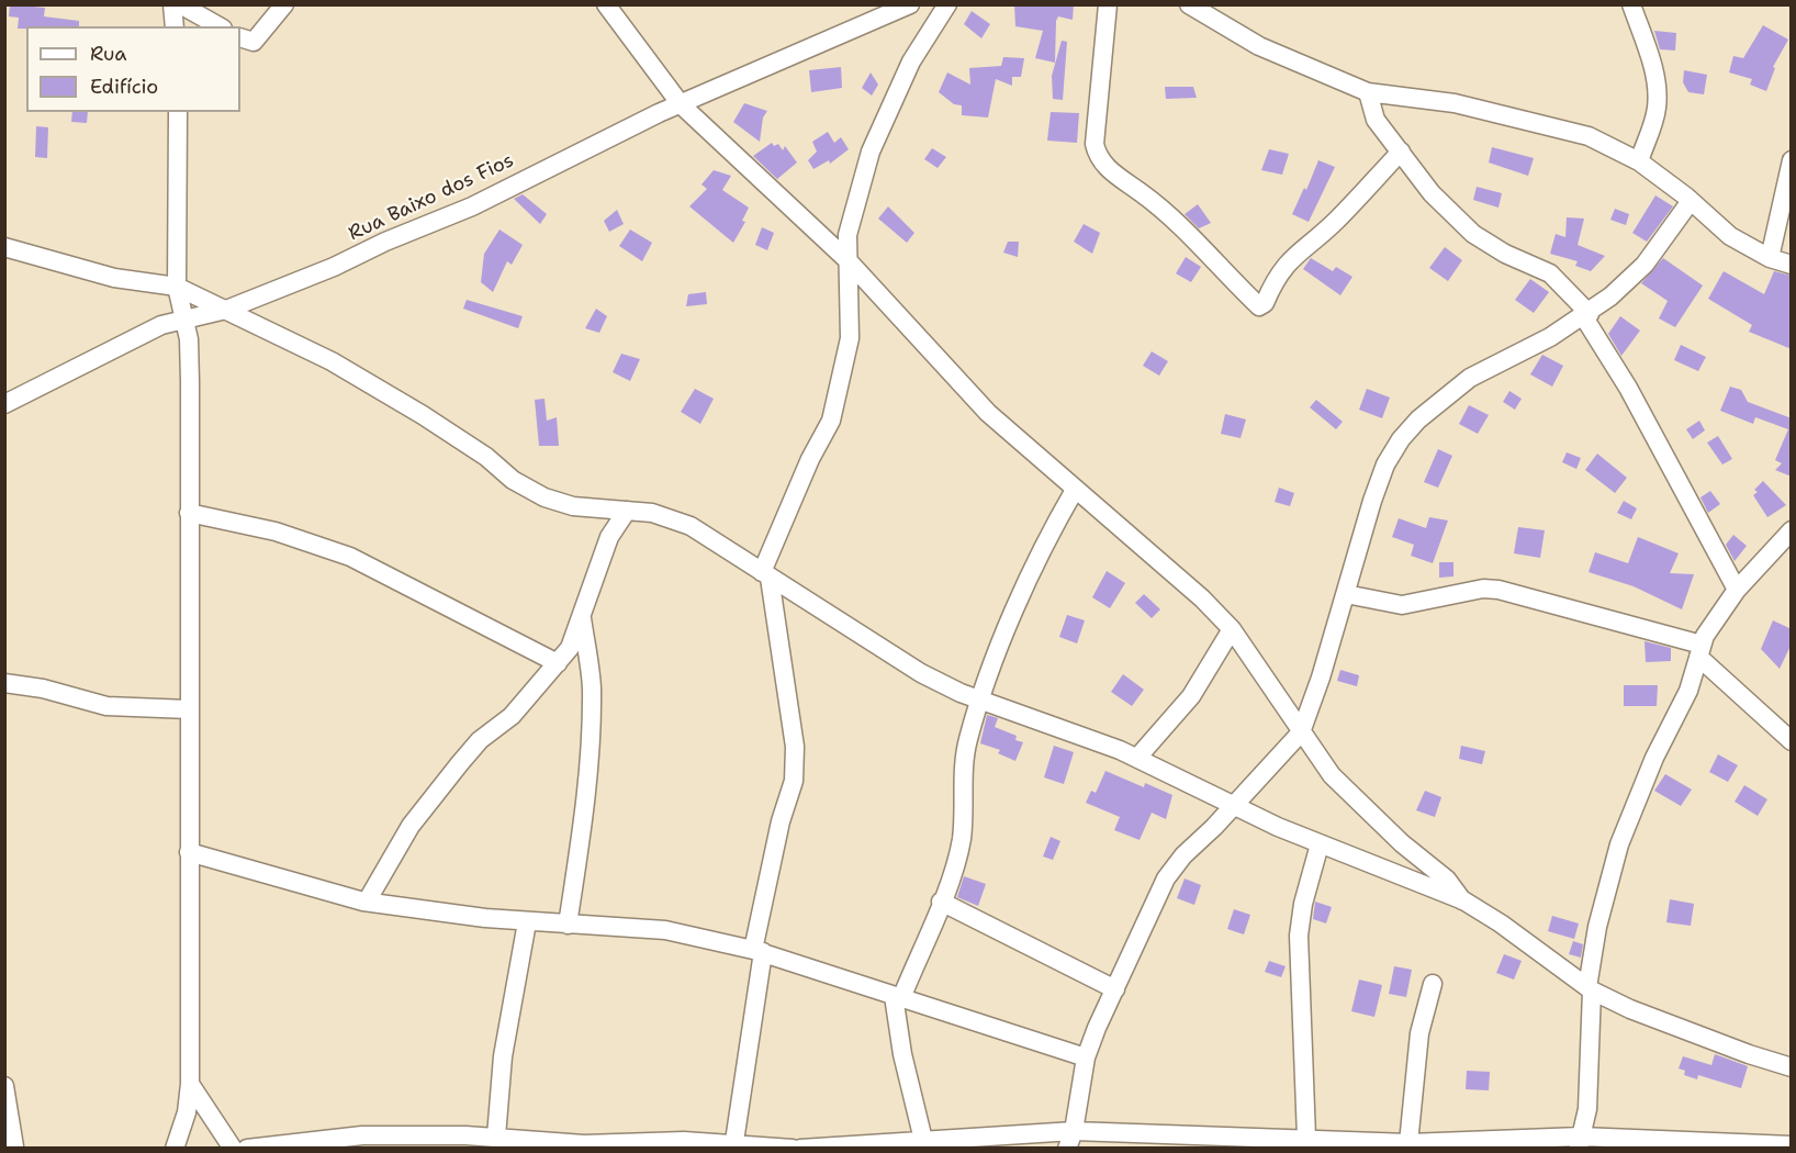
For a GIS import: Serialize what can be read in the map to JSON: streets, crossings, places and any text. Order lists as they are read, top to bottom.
{
  "streets": {
    "street": ["Rua Baixo dos Fios"]
  },
  "legend": ["Rua", "Edifício"]
}
